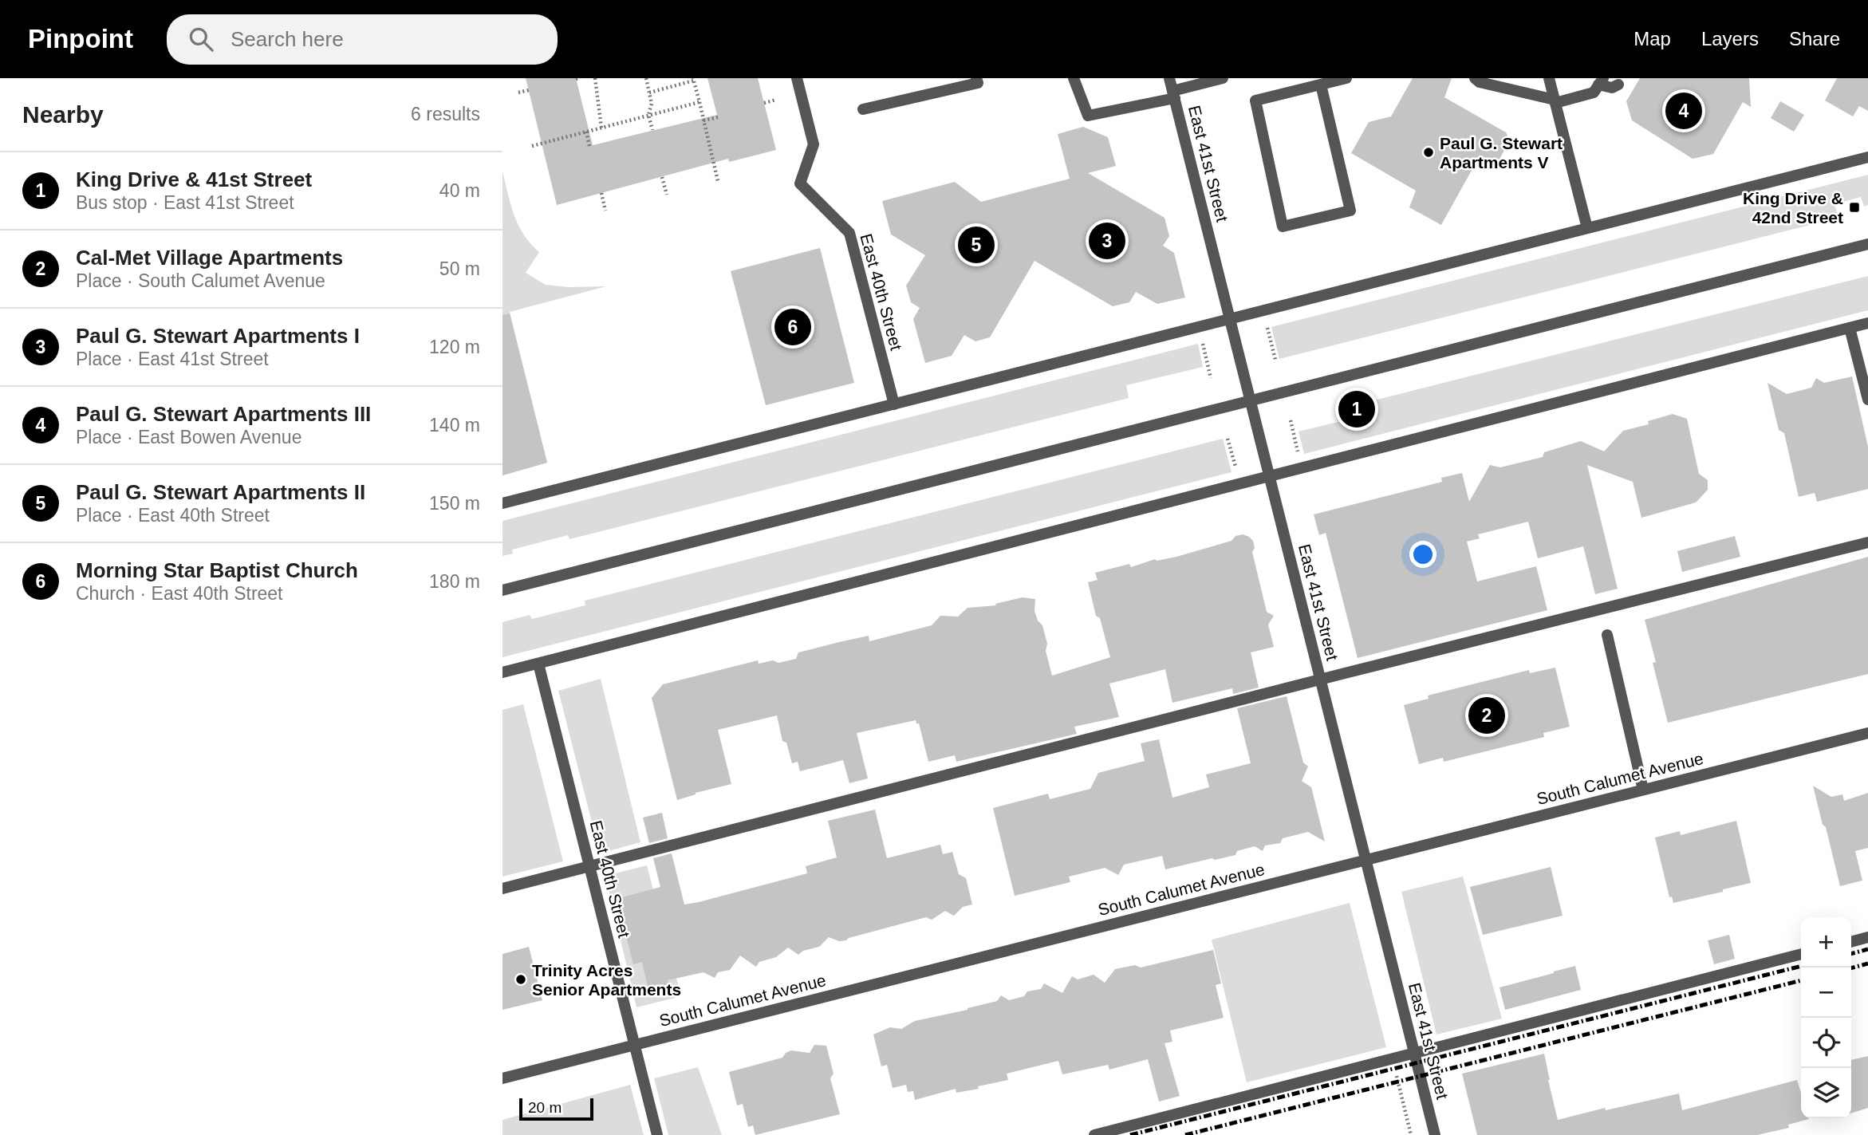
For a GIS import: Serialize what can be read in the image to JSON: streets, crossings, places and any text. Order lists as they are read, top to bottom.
{
  "streets": {
    "street": ["East 41st Street", "East 40th Street", "South Calumet Avenue"]
  },
  "crossings": [
    ["East 41st Street", "South Calumet Avenue"],
    ["East 40th Street", "South Calumet Avenue"]
  ],
  "places": {
    "other": ["Paul G. Stewart Apartments V", "Trinity Acres Senior Apartments"],
    "transit": ["King Drive & 42nd Street"]
  },
  "scale_bar": "20 m",
  "page": {
    "header": "Pinpoint",
    "search": "Search here",
    "nav": ["Map", "Layers", "Share"],
    "heading": ["Nearby", "6 results"],
    "pins": [
      "4",
      "3",
      "5",
      "6",
      "1",
      "2"
    ],
    "list": [
      {
        "mark": "1",
        "name": "King Drive & 41st Street",
        "note": "Bus stop · East 41st Street",
        "value": "40 m"
      },
      {
        "mark": "2",
        "name": "Cal-Met Village Apartments",
        "note": "Place · South Calumet Avenue",
        "value": "50 m"
      },
      {
        "mark": "3",
        "name": "Paul G. Stewart Apartments I",
        "note": "Place · East 41st Street",
        "value": "120 m"
      },
      {
        "mark": "4",
        "name": "Paul G. Stewart Apartments III",
        "note": "Place · East Bowen Avenue",
        "value": "140 m"
      },
      {
        "mark": "5",
        "name": "Paul G. Stewart Apartments II",
        "note": "Place · East 40th Street",
        "value": "150 m"
      },
      {
        "mark": "6",
        "name": "Morning Star Baptist Church",
        "note": "Church · East 40th Street",
        "value": "180 m"
      }
    ],
    "map_buttons": ["+", "−"],
    "scale": "20 m"
  }
}
